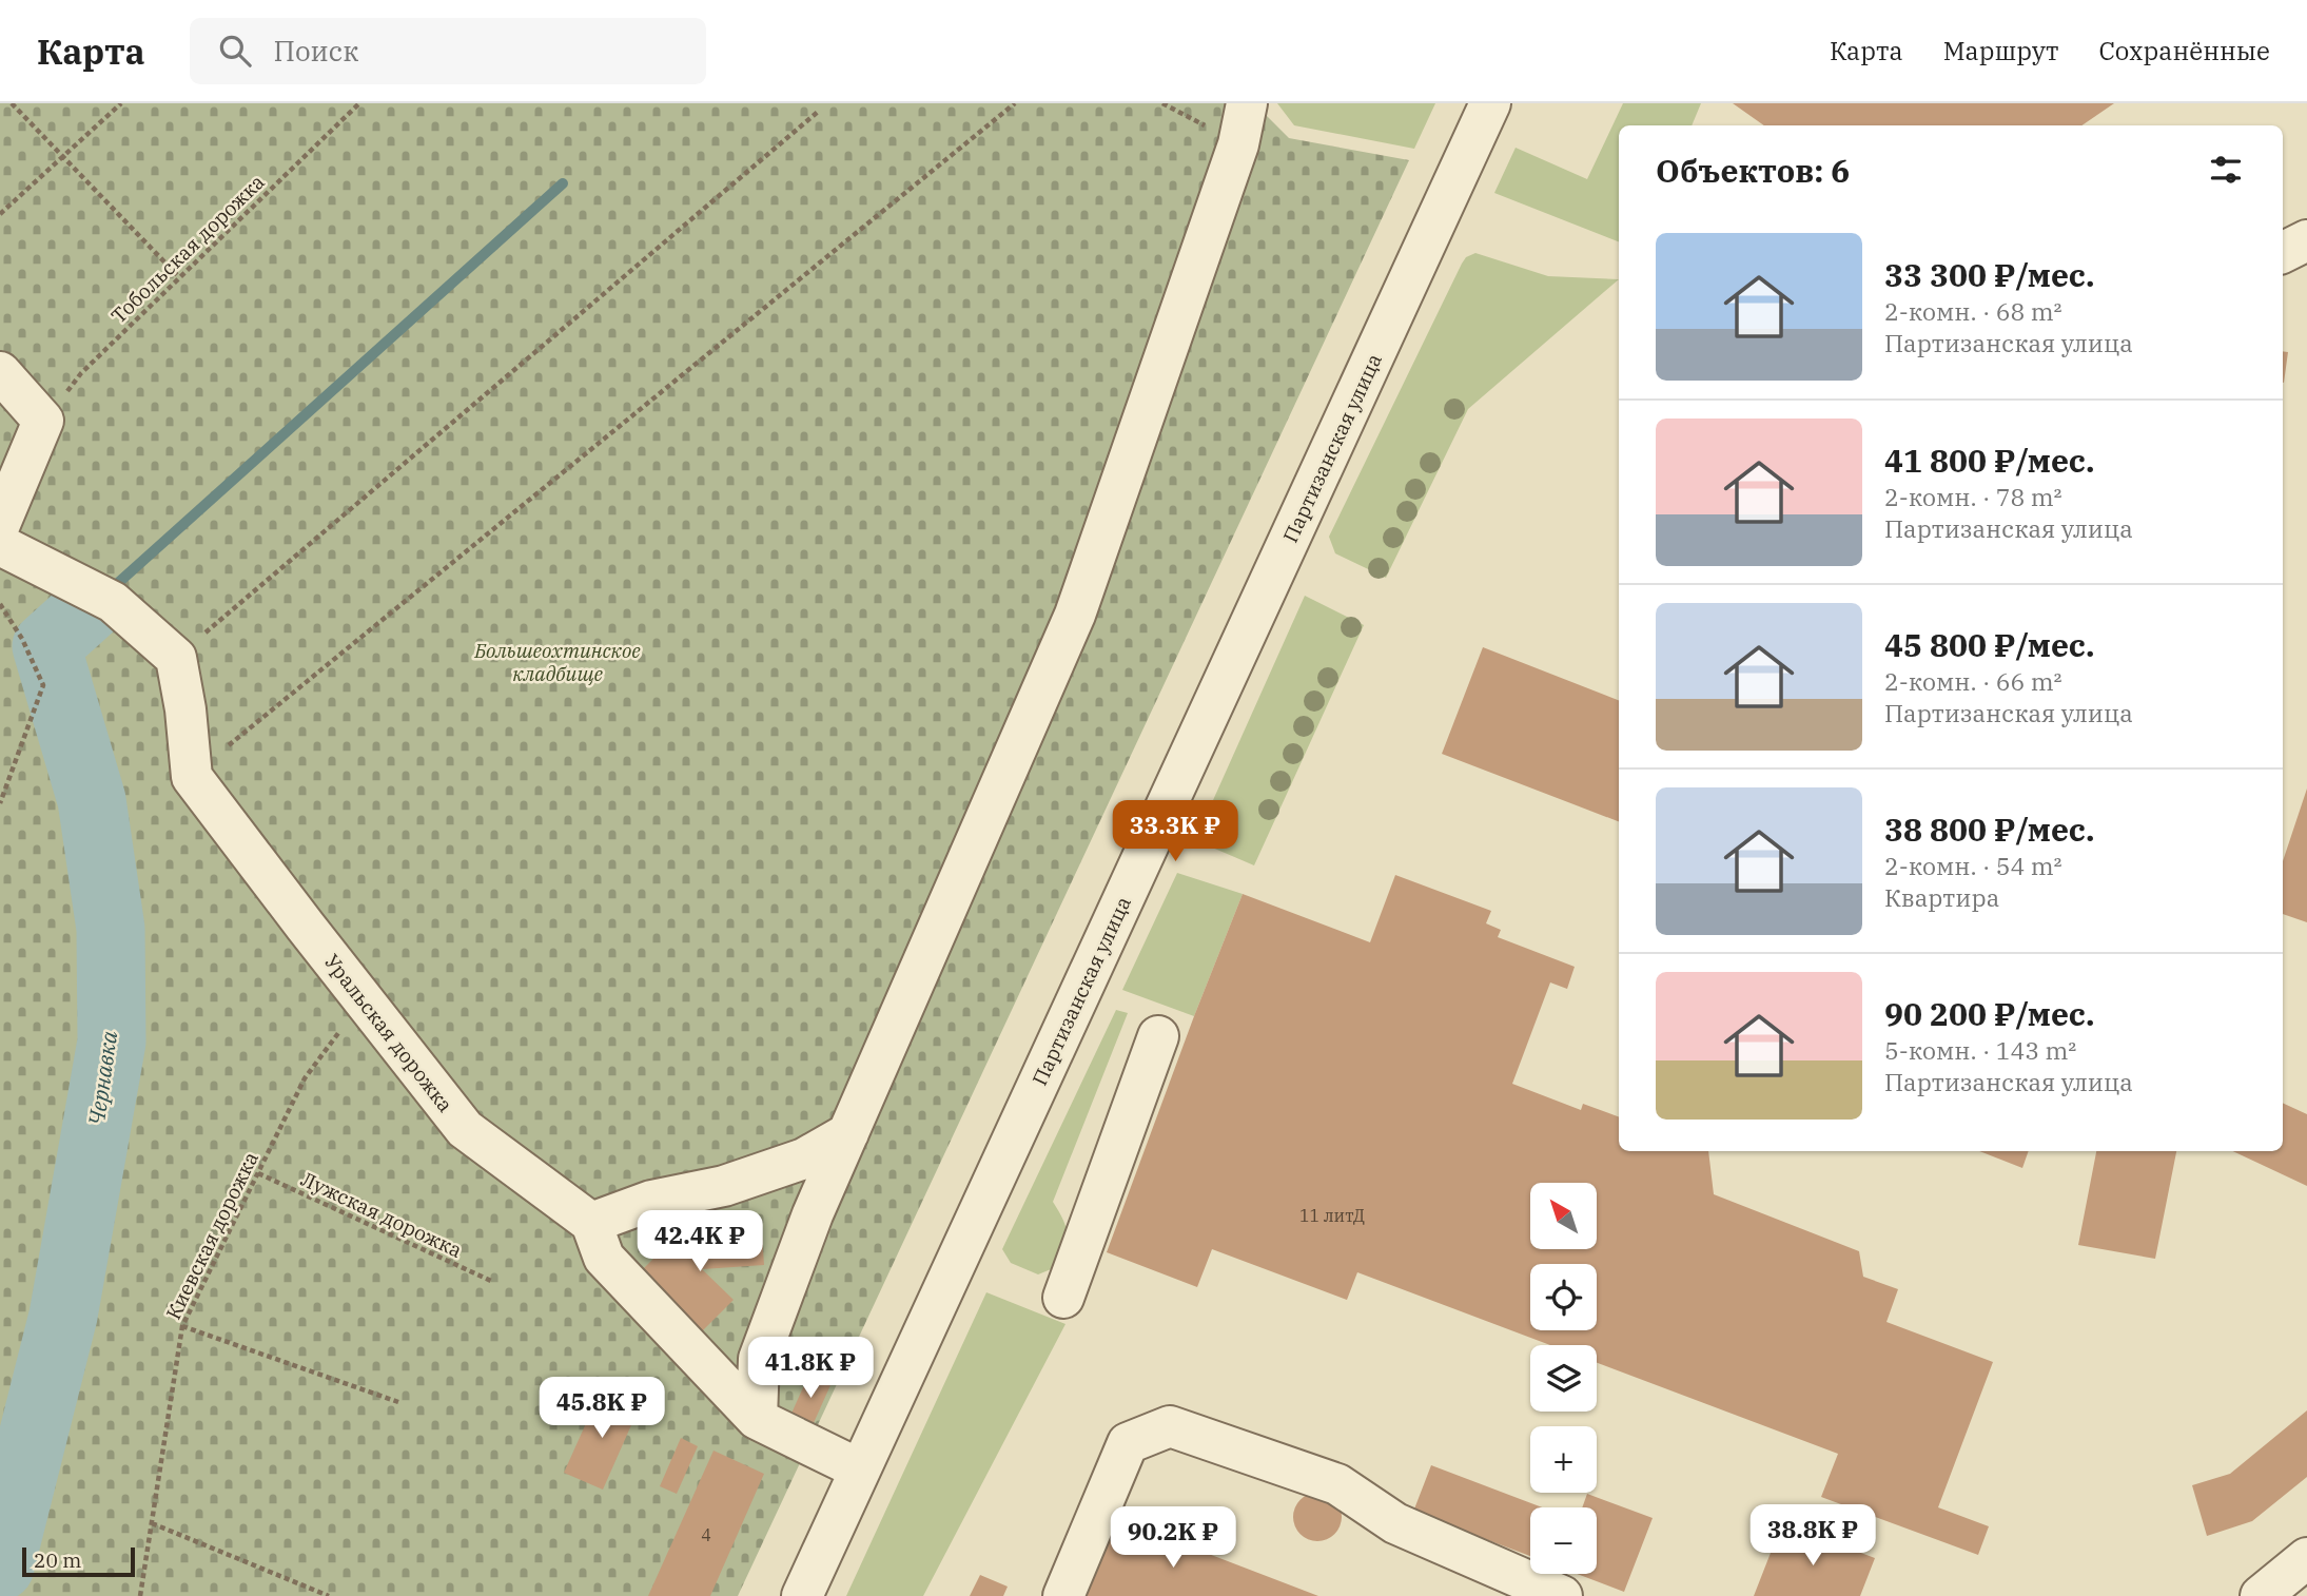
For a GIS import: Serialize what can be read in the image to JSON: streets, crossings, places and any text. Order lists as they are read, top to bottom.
{
  "streets": {
    "street": ["Партизанская улица", "Уральская дорожка"],
    "path": ["Тобольская дорожка", "Лужская дорожка", "Киевская дорожка"]
  },
  "crossings": [
    ["Уральская дорожка", "Киевская дорожка"],
    ["Лужская дорожка", "Киевская дорожка"]
  ],
  "water": ["Чернавка"],
  "parks": ["Большеохтинское кладбище"],
  "house_numbers": ["11 литД", "4"],
  "scale_bar": "20 m",
  "north": "top left",
  "page": {
    "header": "Карта",
    "search": "Поиск",
    "nav": ["Карта", "Маршрут", "Сохранённые"],
    "heading": "Объектов: 6",
    "list": [
      {
        "name": "33 300 ₽/мес.",
        "note": "2-комн. · 68 m² · Партизанская улица"
      },
      {
        "name": "41 800 ₽/мес.",
        "note": "2-комн. · 78 m² · Партизанская улица"
      },
      {
        "name": "45 800 ₽/мес.",
        "note": "2-комн. · 66 m² · Партизанская улица"
      },
      {
        "name": "38 800 ₽/мес.",
        "note": "2-комн. · 54 m² · Квартира"
      },
      {
        "name": "90 200 ₽/мес.",
        "note": "5-комн. · 143 m² · Партизанская улица"
      }
    ],
    "price": [
      "33.3K ₽",
      "42.4K ₽",
      "41.8K ₽",
      "45.8K ₽",
      "38.8K ₽",
      "90.2K ₽"
    ],
    "map_buttons": ["+", "−"],
    "scale": "20 m"
  }
}
